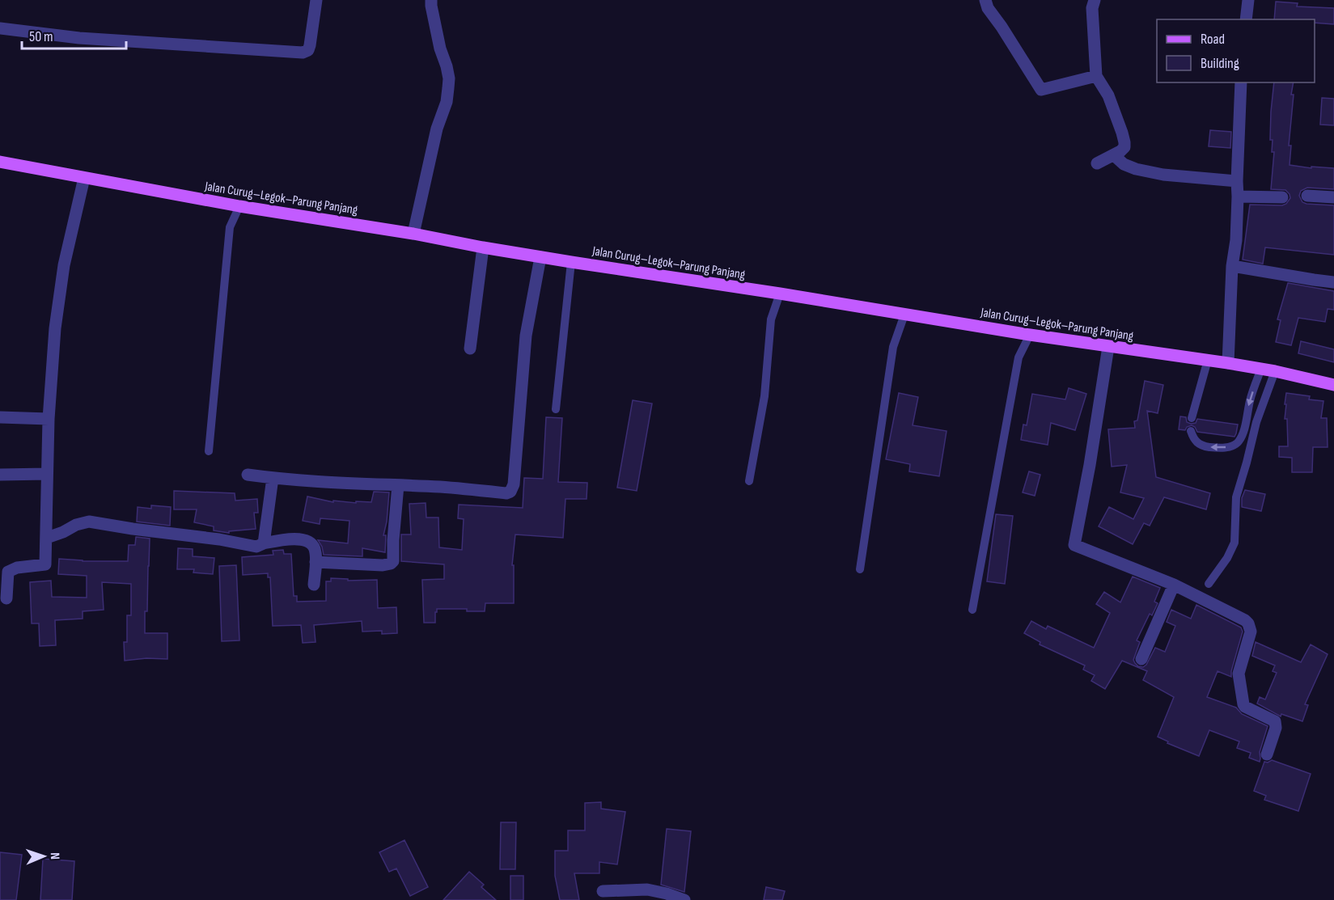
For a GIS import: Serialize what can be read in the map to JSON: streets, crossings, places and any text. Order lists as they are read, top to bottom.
{
  "streets": {
    "main road": ["Jalan Curug–Legok–Parung Panjang"]
  },
  "legend": ["Road", "Building"],
  "scale_bar": "50 m",
  "north": "right"
}
